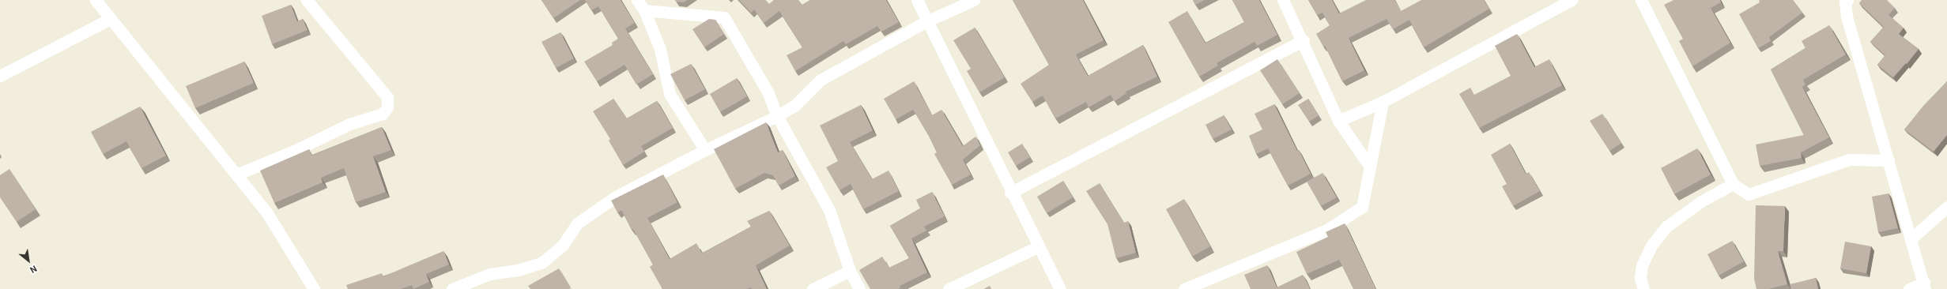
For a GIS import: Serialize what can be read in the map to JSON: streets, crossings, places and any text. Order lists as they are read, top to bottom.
{
  "north": "bottom right"
}
